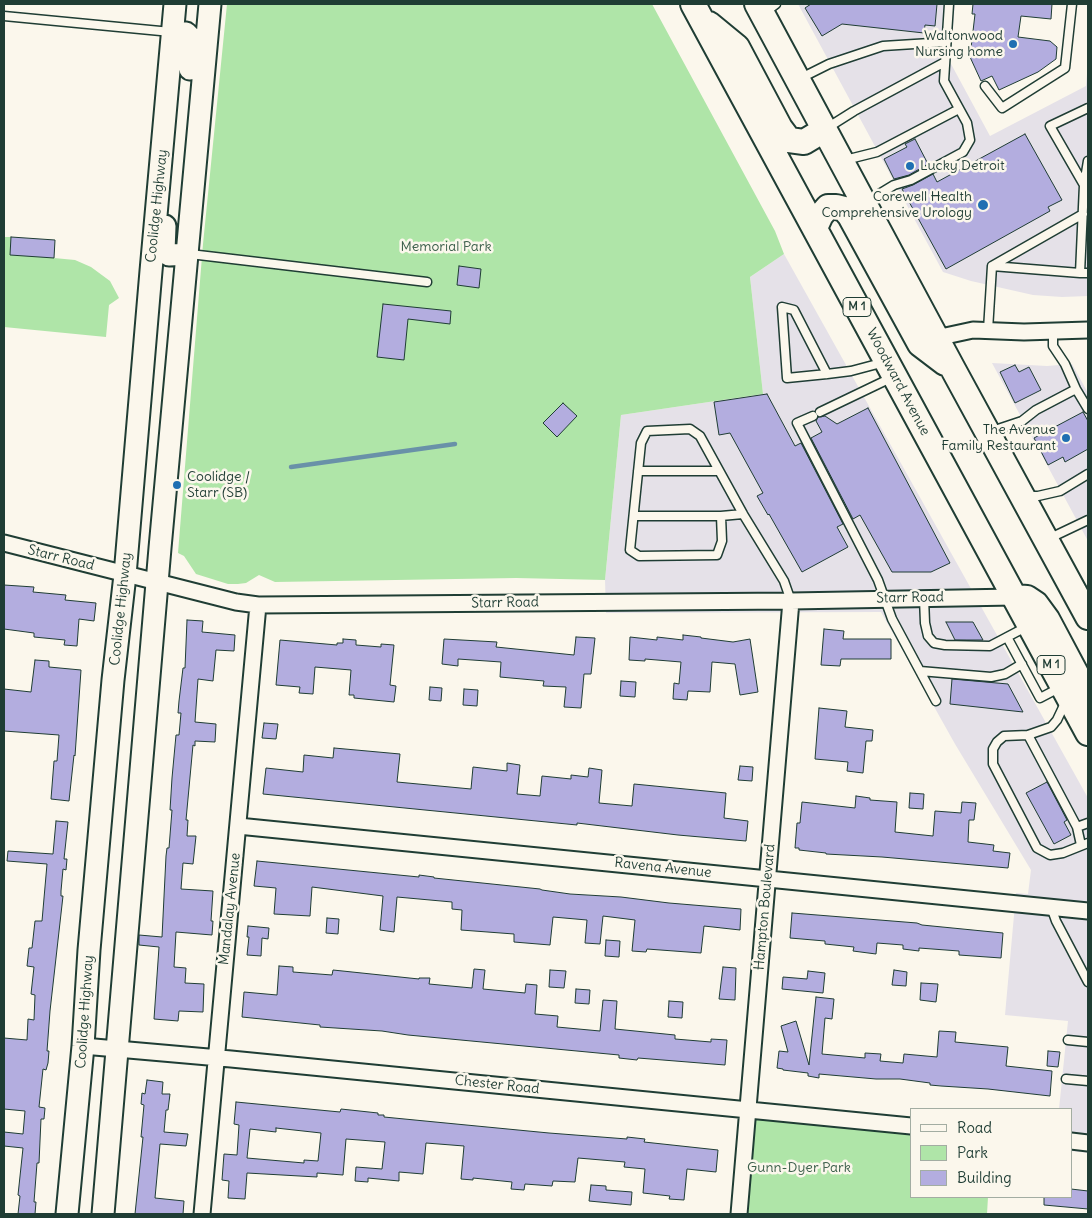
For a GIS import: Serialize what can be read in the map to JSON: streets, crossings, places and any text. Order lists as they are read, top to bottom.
{
  "streets": {
    "main road": ["Coolidge Highway", "M 1", "Woodward Avenue"],
    "street": [
      "Starr Road",
      "Ravena Avenue",
      "Hampton Boulevard",
      "Mandalay Avenue",
      "Chester Road"
    ]
  },
  "crossings": [
    ["Coolidge Highway", "Starr Road"],
    ["Coolidge Highway", "Chester Road"],
    ["Woodward Avenue", "Starr Road"],
    ["Starr Road", "Hampton Boulevard"],
    ["Starr Road", "Mandalay Avenue"],
    ["Ravena Avenue", "Hampton Boulevard"],
    ["Ravena Avenue", "Mandalay Avenue"],
    ["Hampton Boulevard", "Chester Road"],
    ["Mandalay Avenue", "Chester Road"]
  ],
  "parks": ["Memorial Park", "Gunn-Dyer Park"],
  "places": [
    "Waltonwood Nursing home",
    "Lucky Detroit",
    "Corewell Health Comprehensive Urology",
    "The Avenue Family Restaurant",
    "Coolidge / Starr (SB)"
  ],
  "legend": ["Road", "Park", "Building"]
}
